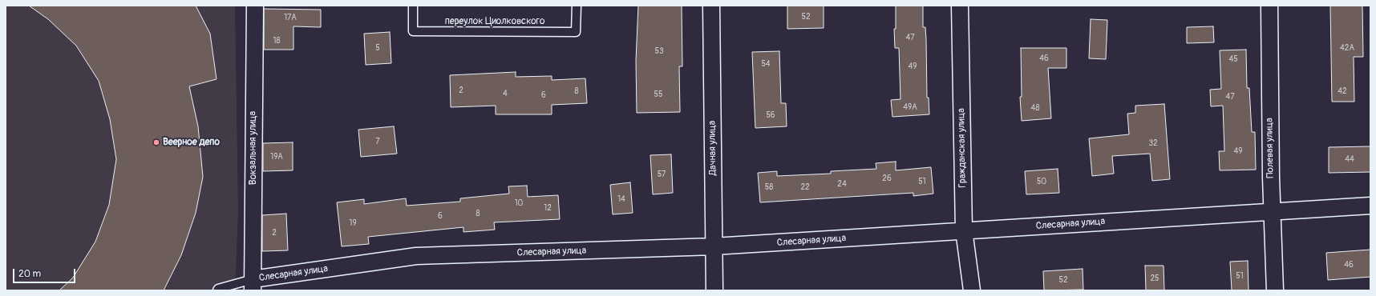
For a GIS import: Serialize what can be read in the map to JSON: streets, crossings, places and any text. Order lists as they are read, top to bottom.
{
  "streets": {
    "street": [
      "Вокзальная улица",
      "Дачная улица",
      "Гражданская улица",
      "Полевая улица",
      "Слесарная улица"
    ],
    "lane": ["переулок Циолковского"]
  },
  "crossings": [
    ["Вокзальная улица", "Слесарная улица"],
    ["Дачная улица", "Слесарная улица"],
    ["Гражданская улица", "Слесарная улица"],
    ["Полевая улица", "Слесарная улица"]
  ],
  "places": ["Веерное депо"],
  "house_numbers": [
    "52",
    "17А",
    "47",
    "18",
    "5",
    "42А",
    "53",
    "46",
    "45",
    "54",
    "49",
    "2",
    "8",
    "42",
    "4",
    "55",
    "6",
    "47",
    "49А",
    "48",
    "56",
    "7",
    "32",
    "49",
    "19А",
    "44",
    "57",
    "26",
    "51",
    "50",
    "24",
    "58",
    "22",
    "14",
    "10",
    "12",
    "8",
    "6",
    "19",
    "2",
    "46",
    "51",
    "25",
    "52"
  ],
  "scale_bar": "20 m"
}
